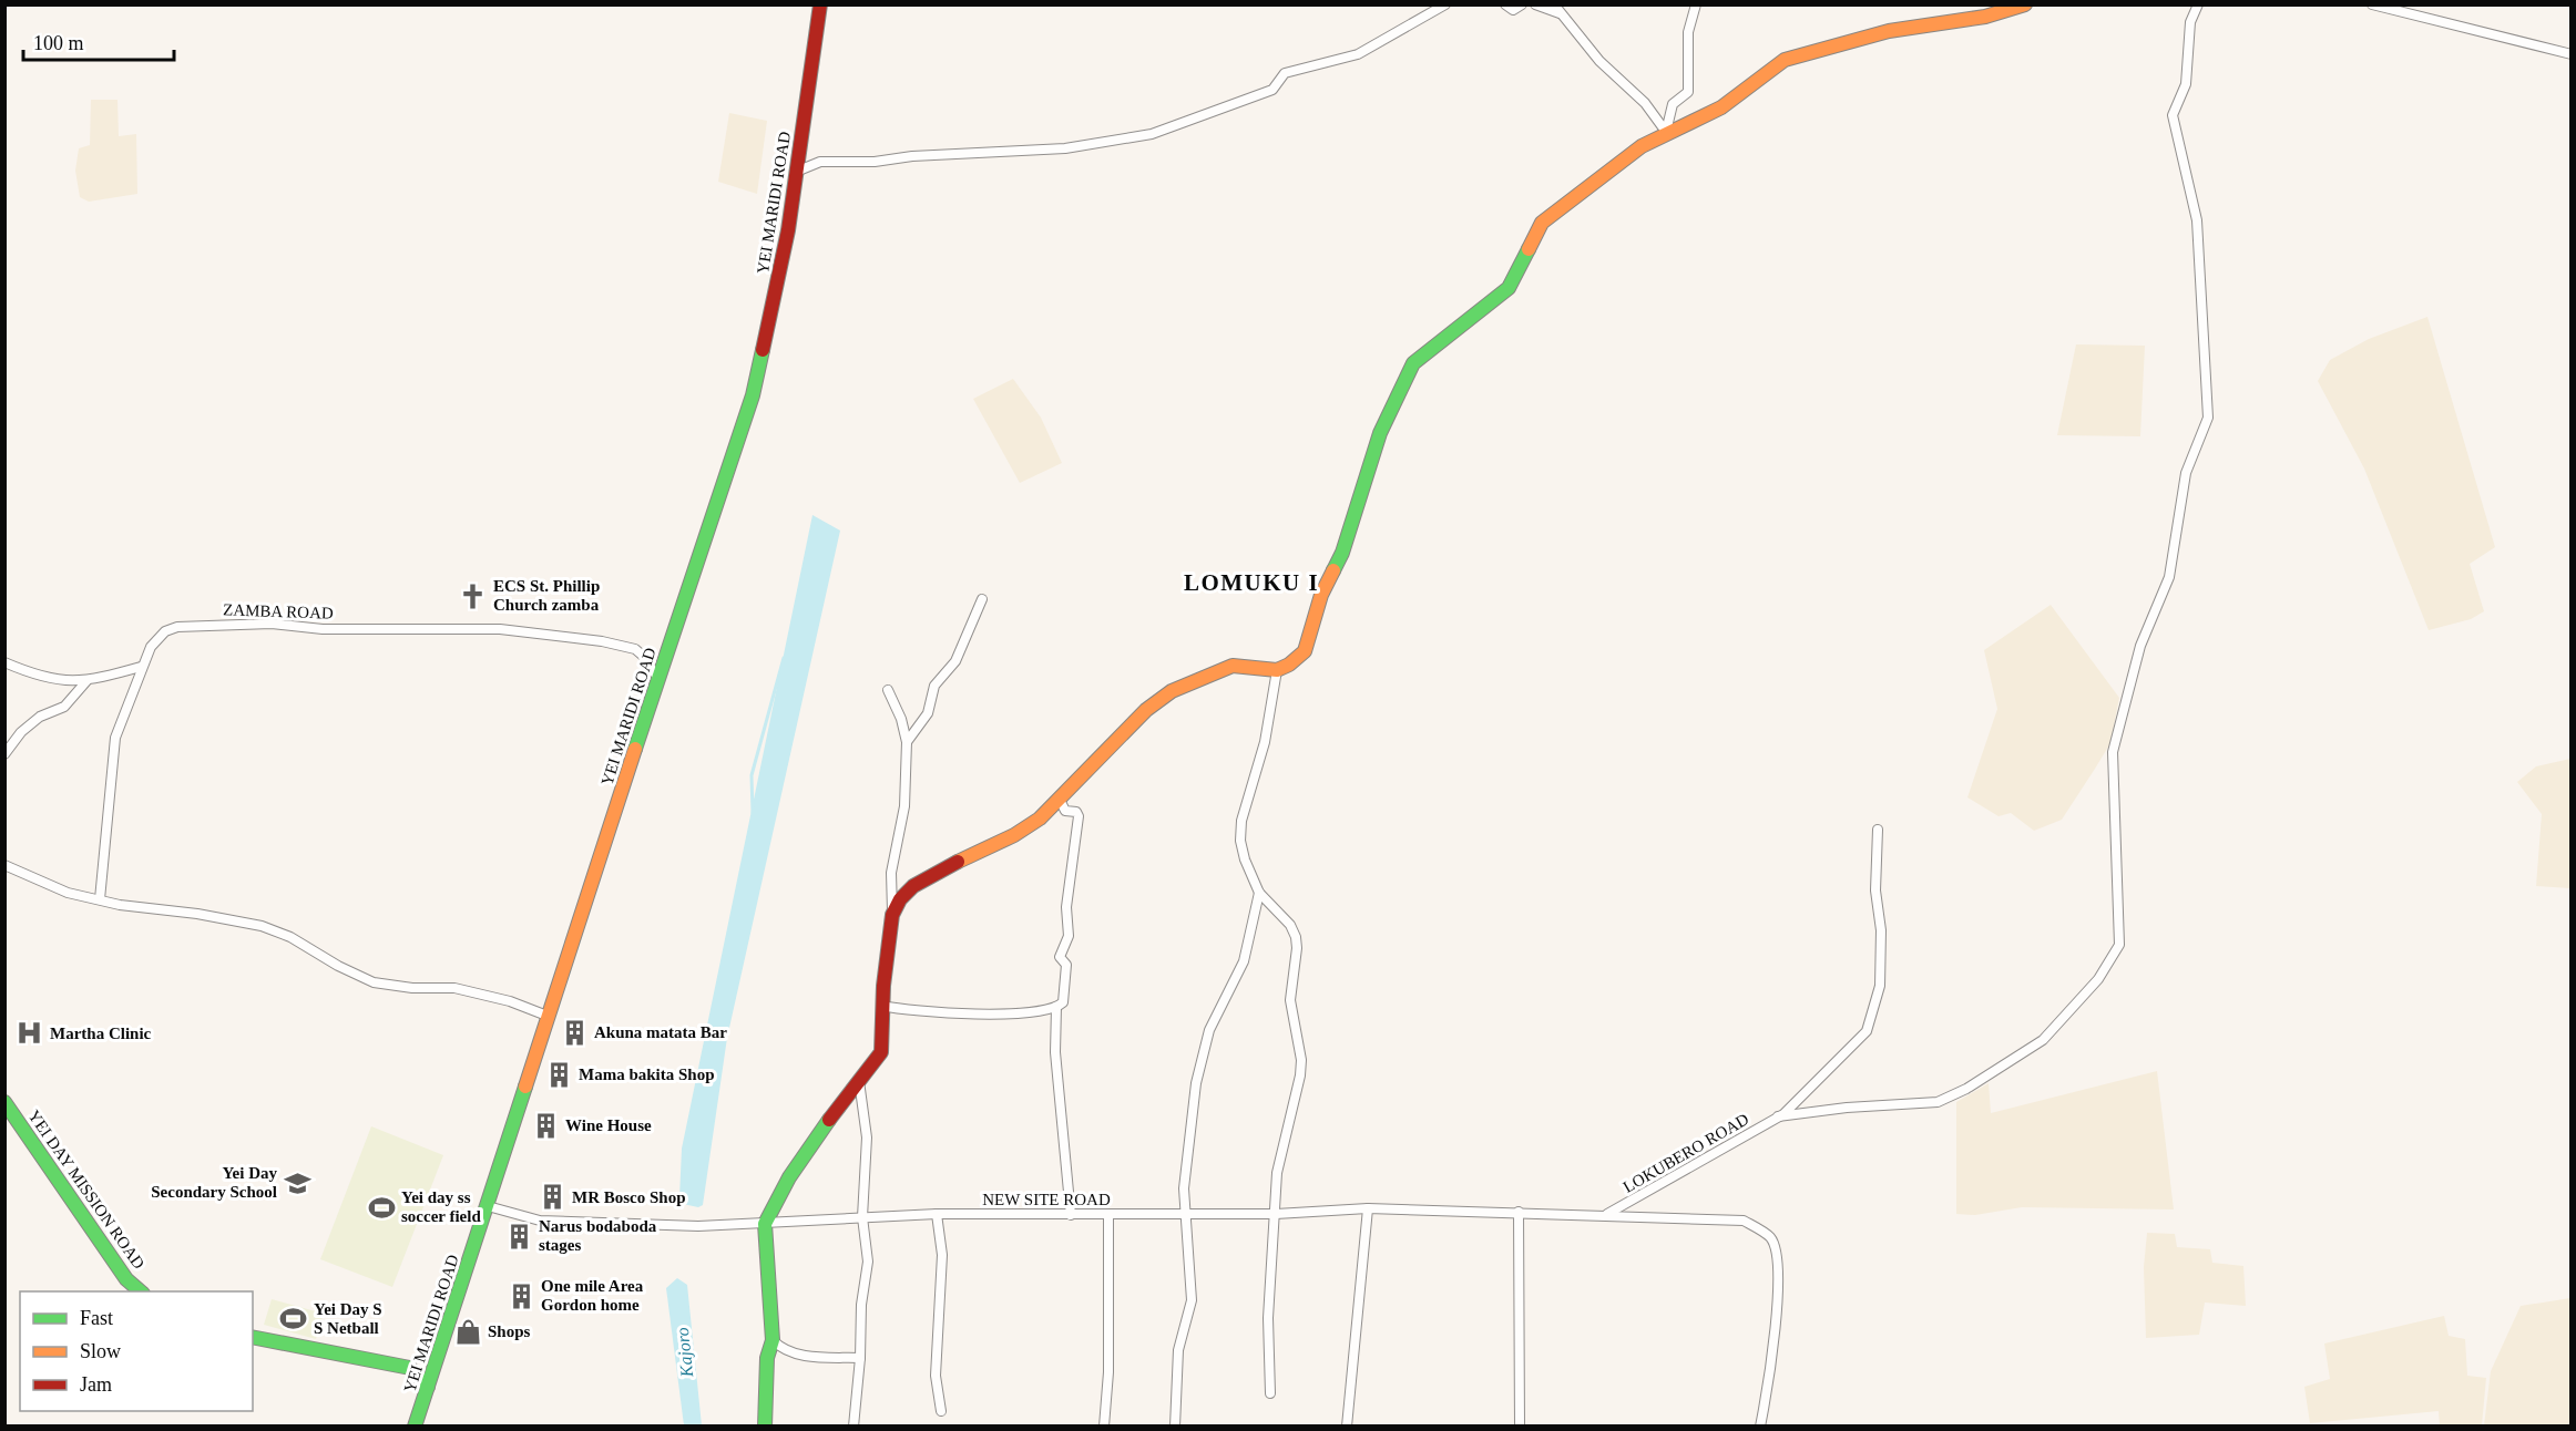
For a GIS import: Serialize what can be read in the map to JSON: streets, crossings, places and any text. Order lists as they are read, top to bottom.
{
  "streets": {
    "street": [
      "YEI MARIDI ROAD",
      "ZAMBA ROAD",
      "LOKUBERO ROAD",
      "YEI DAY MISSION ROAD",
      "NEW SITE ROAD"
    ]
  },
  "crossings": [
    ["YEI MARIDI ROAD", "ZAMBA ROAD"],
    ["YEI MARIDI ROAD", "NEW SITE ROAD"],
    ["LOKUBERO ROAD", "NEW SITE ROAD"]
  ],
  "districts": ["LOMUKU I"],
  "water": ["Kajoro"],
  "places": {
    "church": ["ECS St. Phillip Church zamba"],
    "building": [
      "Akuna matata Bar",
      "Mama bakita Shop",
      "Wine House",
      "MR Bosco Shop",
      "Narus bodaboda stages",
      "One mile Area Gordon home"
    ],
    "hospital": ["Martha Clinic"],
    "school or university": ["Yei Day Secondary School"],
    "sports": ["Yei day ss soccer field", "Yei Day S S Netball"],
    "shop": ["Shops"]
  },
  "legend": ["Fast", "Slow", "Jam"],
  "scale_bar": "100 m"
}
